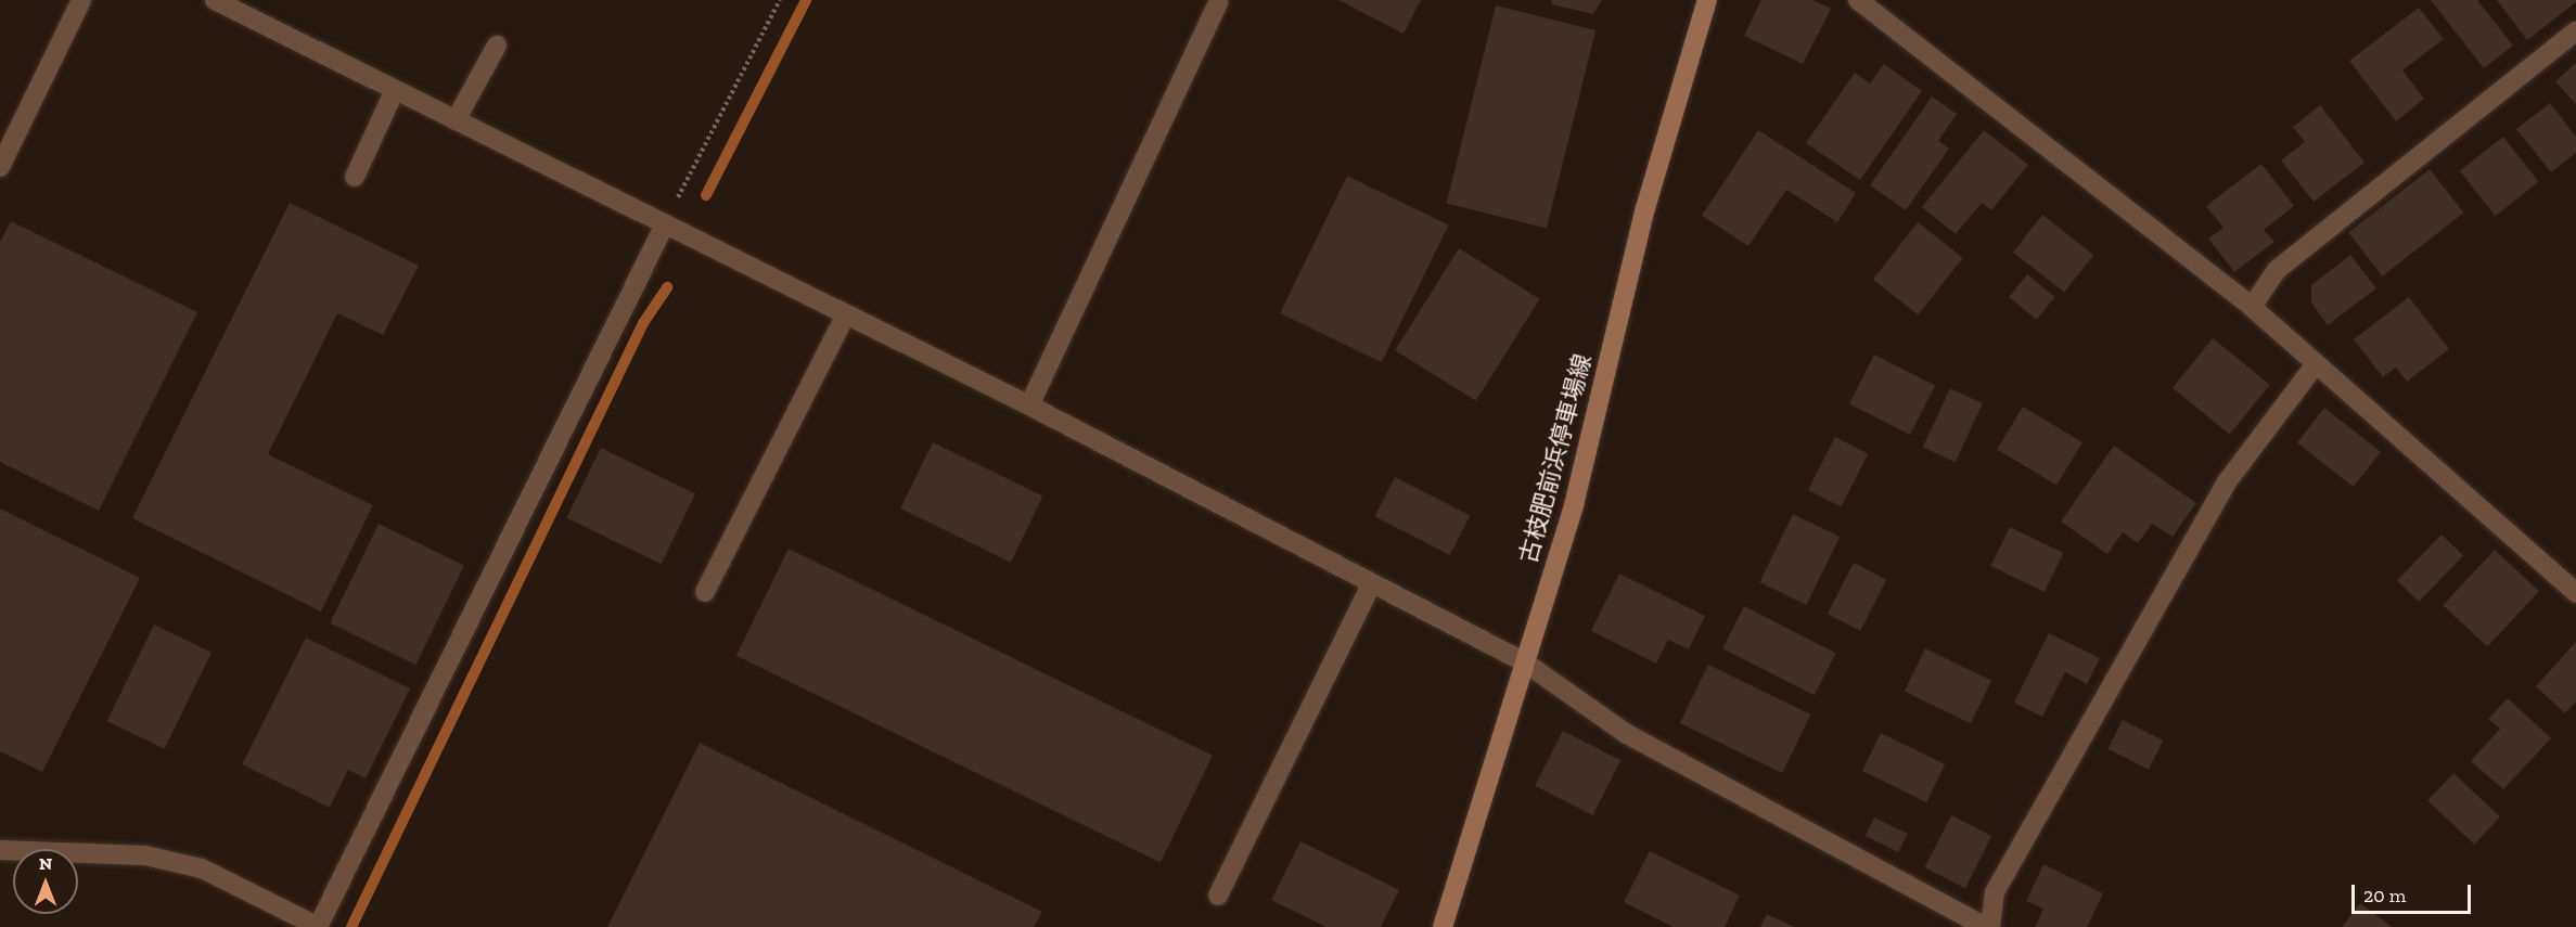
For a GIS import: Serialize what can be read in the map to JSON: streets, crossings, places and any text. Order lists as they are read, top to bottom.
{
  "streets": {
    "main road": ["古枝肥前浜停車場線"]
  },
  "scale_bar": "20 m",
  "north": "top"
}
